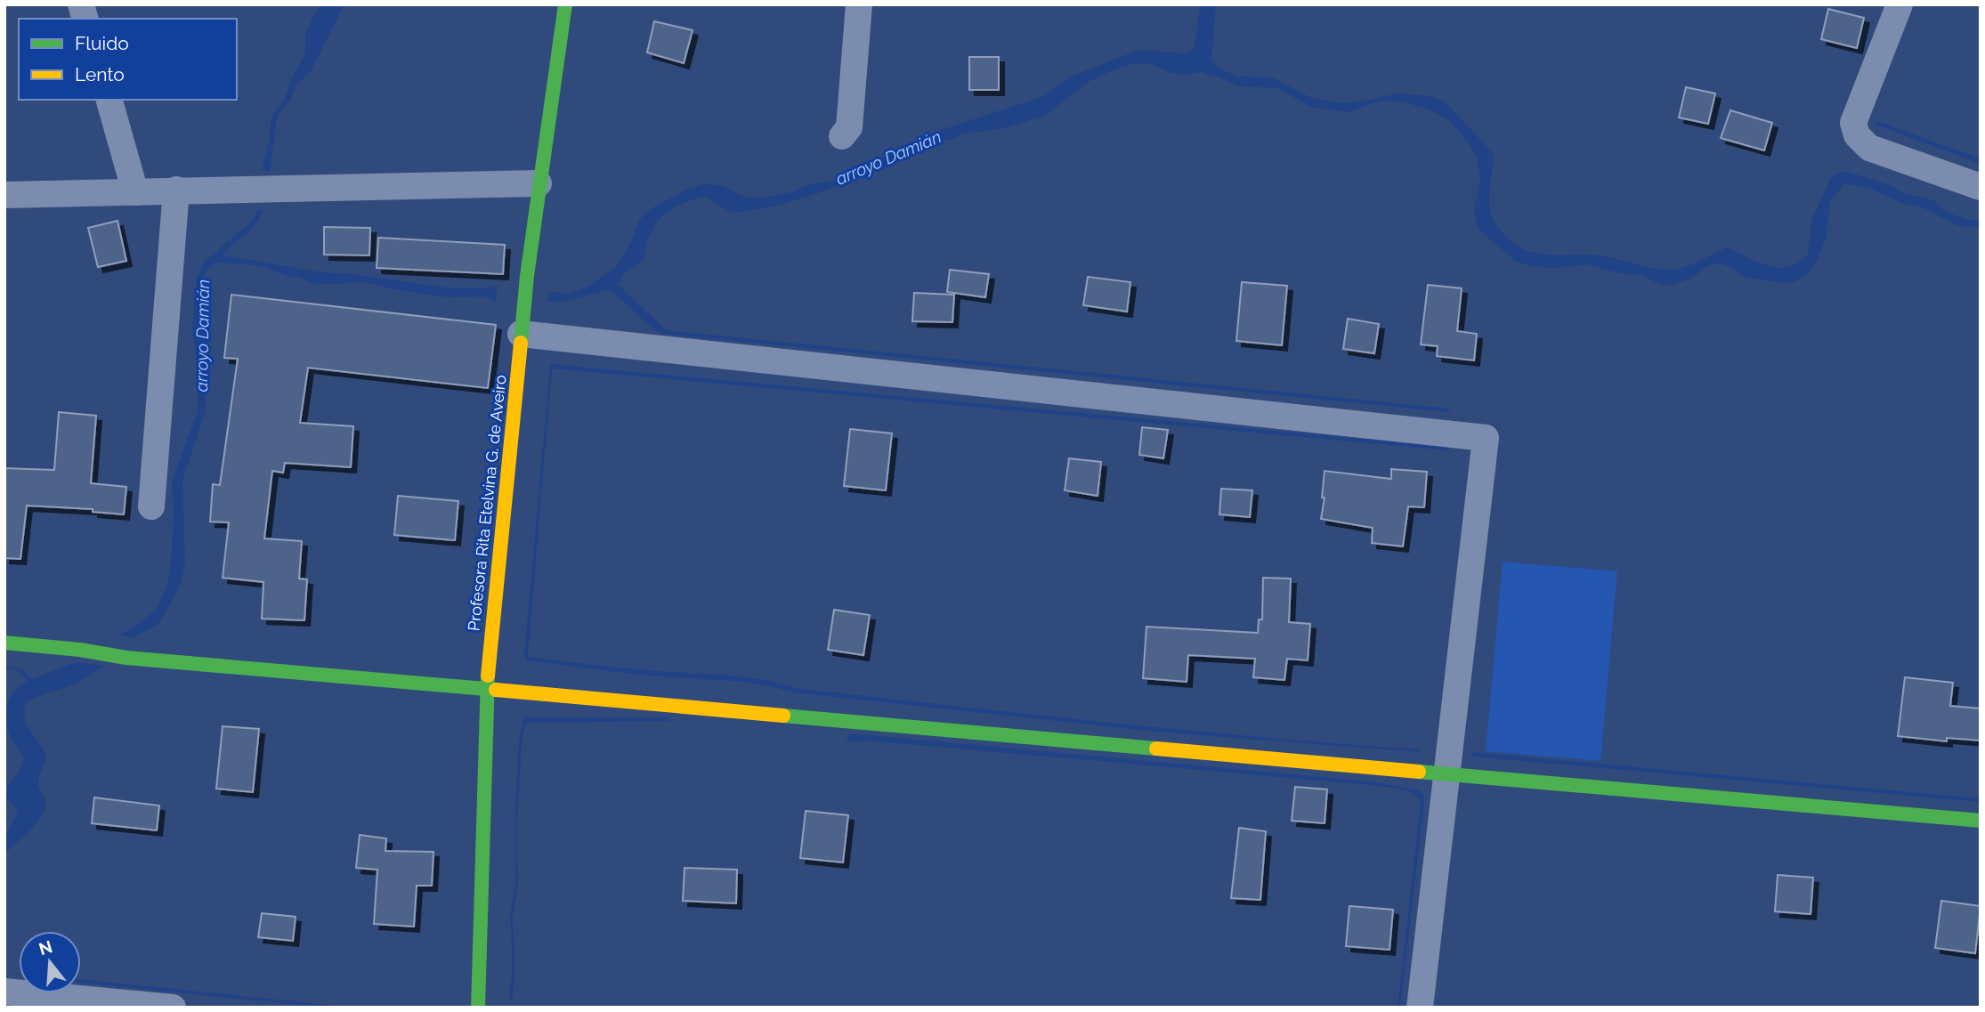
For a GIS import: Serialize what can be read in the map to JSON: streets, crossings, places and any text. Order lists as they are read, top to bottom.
{
  "streets": {
    "street": ["Profesora Rita Etelvina G. de Aveiro"]
  },
  "water": ["arroyo Damián"],
  "legend": ["Fluido", "Lento"],
  "north": "top"
}
